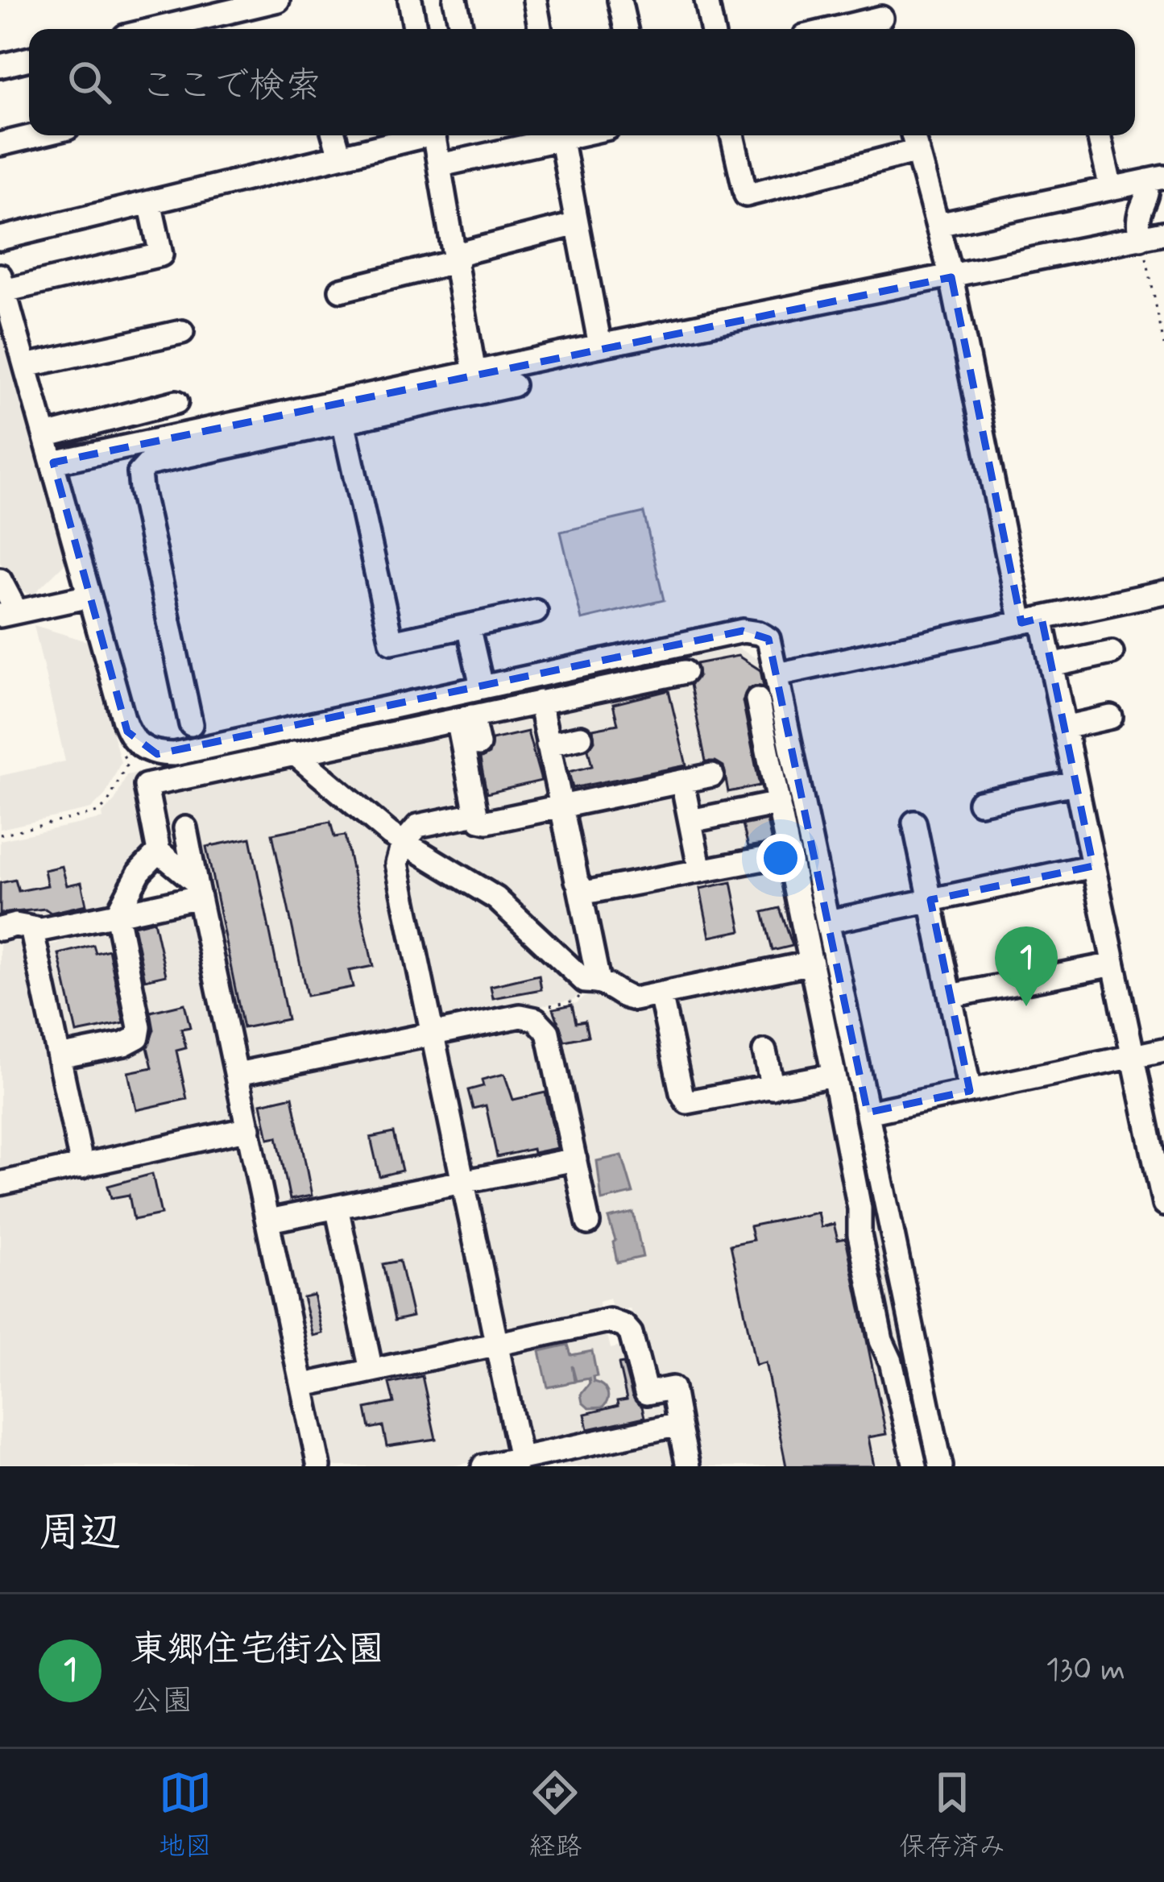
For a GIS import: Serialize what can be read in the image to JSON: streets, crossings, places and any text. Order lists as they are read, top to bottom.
{
  "page": {
    "search": "ここで検索",
    "pins": "1",
    "heading": "周辺",
    "list": [
      {
        "mark": "1",
        "name": "東郷住宅街公園",
        "note": "公園",
        "value": "130 m"
      }
    ],
    "nav": ["地図", "経路", "保存済み"]
  }
}
